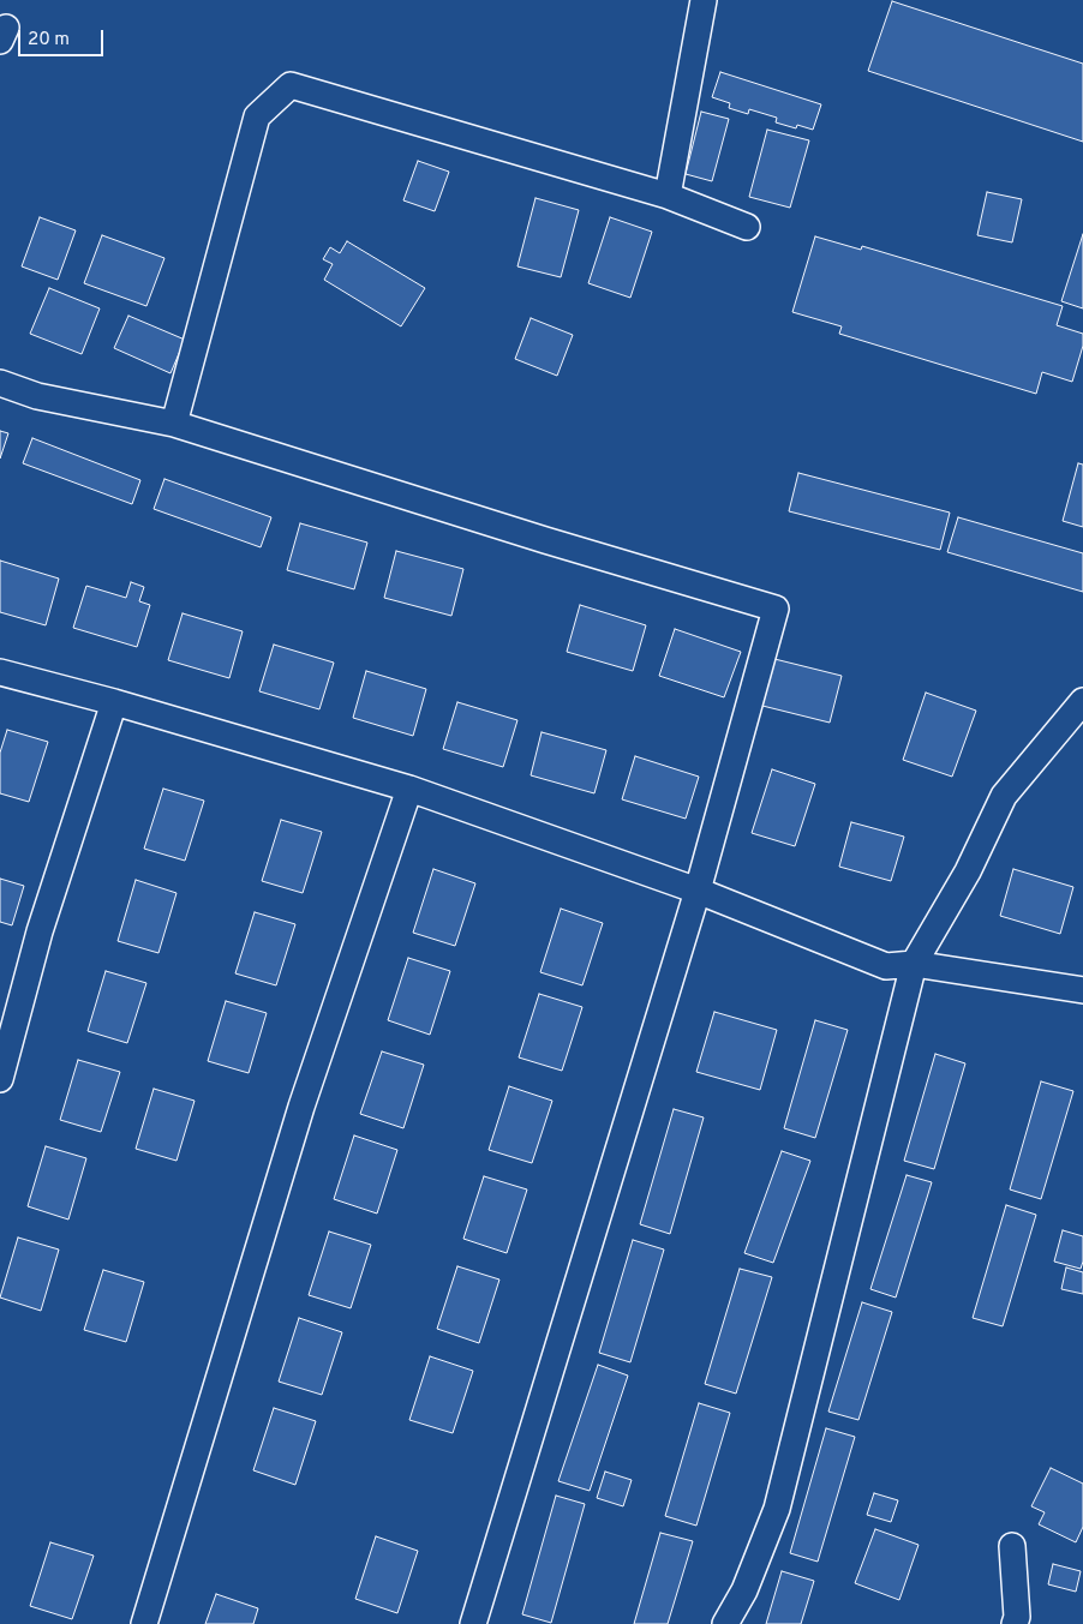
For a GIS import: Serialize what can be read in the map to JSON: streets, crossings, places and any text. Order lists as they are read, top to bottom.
{
  "scale_bar": "20 m"
}
